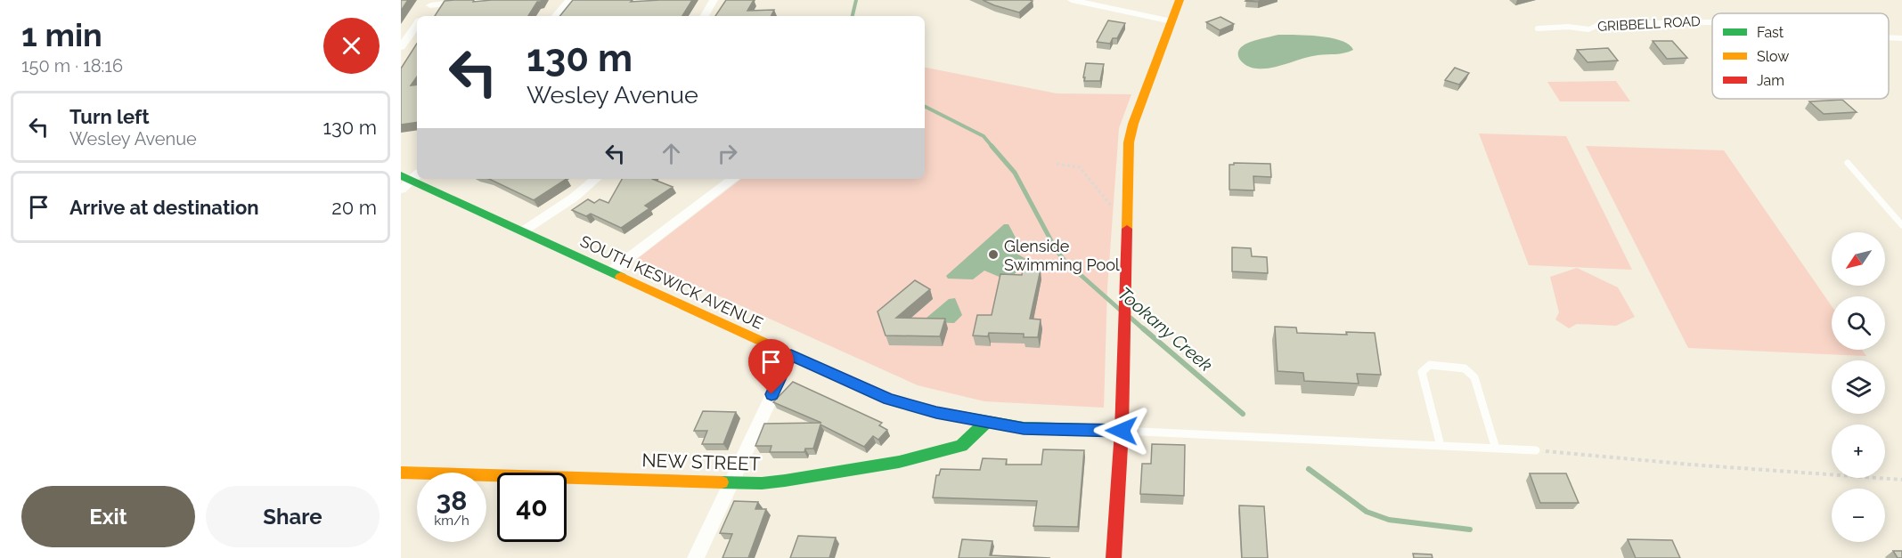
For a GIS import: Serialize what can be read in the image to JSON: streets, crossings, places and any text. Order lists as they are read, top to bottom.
{
  "streets": {
    "street": ["GRIBBELL ROAD", "SOUTH KESWICK AVENUE", "NEW STREET"]
  },
  "crossings": [
    ["SOUTH KESWICK AVENUE", "NEW STREET"]
  ],
  "water": ["Tookany Creek"],
  "places": ["Glenside Swimming Pool"],
  "legend": ["Fast", "Slow", "Jam"],
  "north": "bottom left",
  "page": {
    "heading": ["1 min", "150 m · 18:16"],
    "turn": ["130 m", "Wesley Avenue"],
    "list": [
      {
        "name": "Turn left",
        "note": "Wesley Avenue",
        "value": "130 m"
      },
      {
        "name": "Arrive at destination",
        "value": "20 m"
      }
    ],
    "map_buttons": ["+", "−"],
    "speed": "38 km/h",
    "limit": "40",
    "buttons": ["Exit", "Share"]
  }
}
